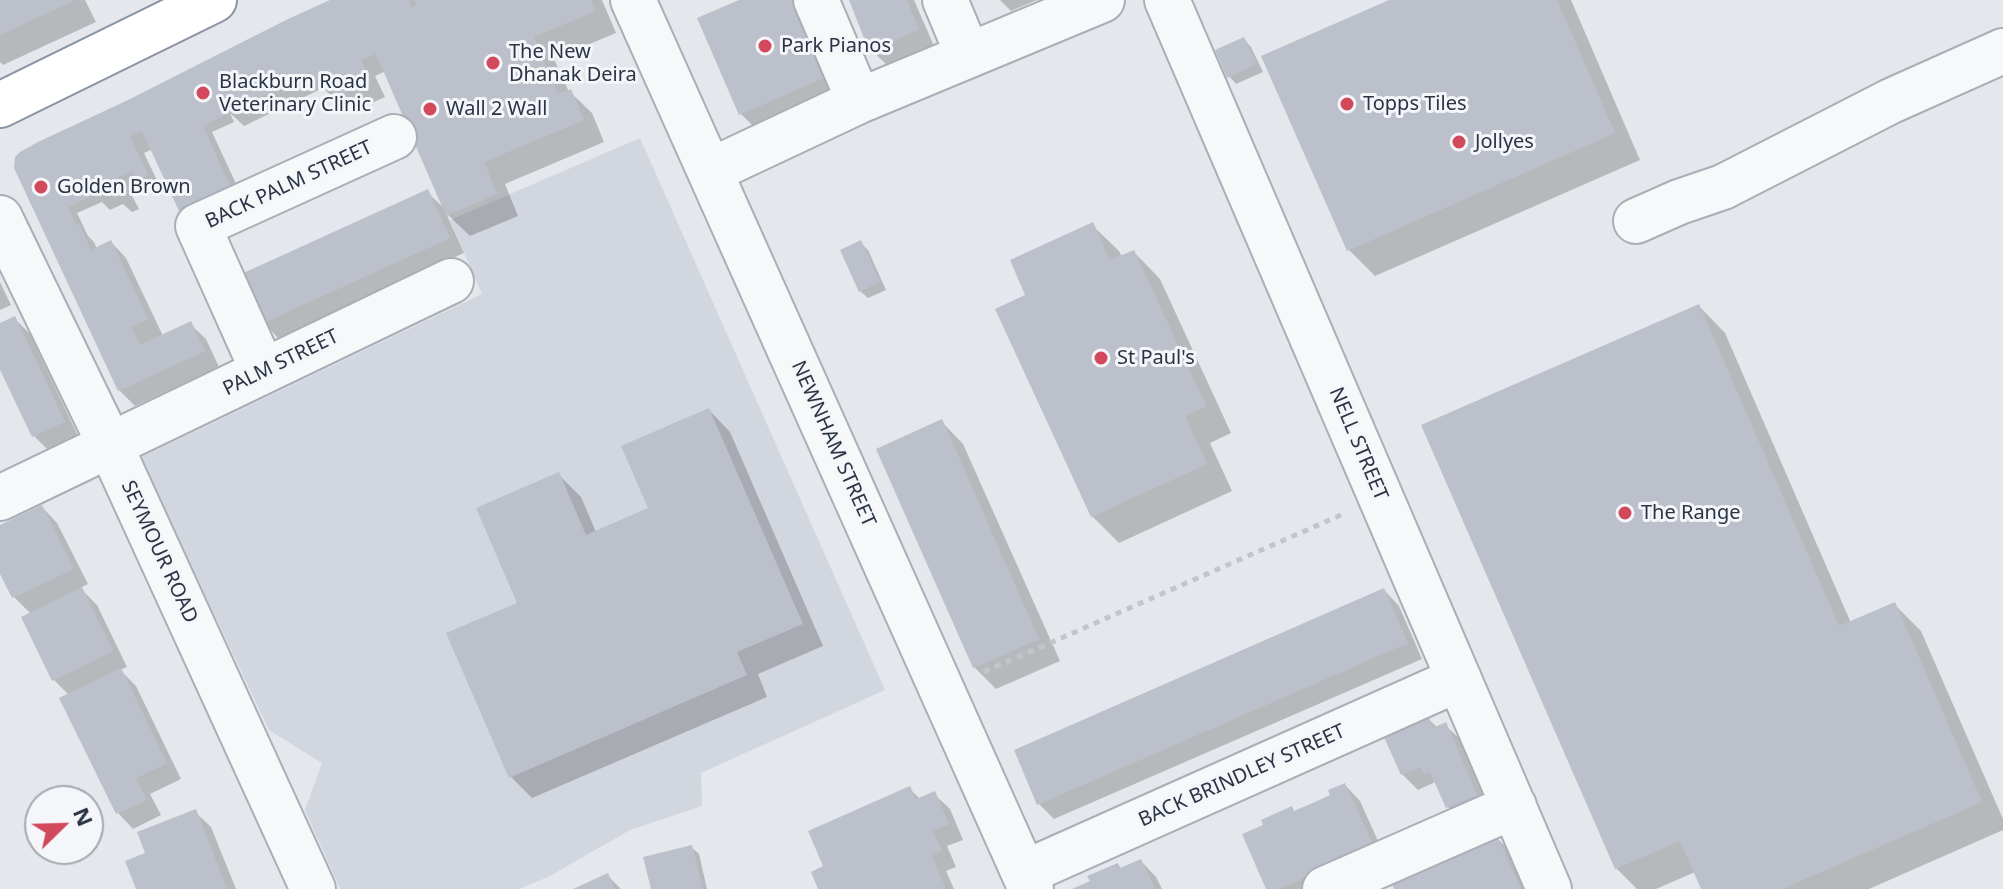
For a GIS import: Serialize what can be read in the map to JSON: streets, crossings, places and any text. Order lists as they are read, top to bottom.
{
  "streets": {
    "street": [
      "BACK PALM STREET",
      "PALM STREET",
      "NEWNHAM STREET",
      "NELL STREET",
      "SEYMOUR ROAD",
      "BACK BRINDLEY STREET"
    ]
  },
  "crossings": [
    ["BACK PALM STREET", "PALM STREET"],
    ["PALM STREET", "SEYMOUR ROAD"],
    ["NEWNHAM STREET", "BACK BRINDLEY STREET"],
    ["NELL STREET", "BACK BRINDLEY STREET"]
  ],
  "places": [
    "Park Pianos",
    "The New Dhanak Deira",
    "Blackburn Road Veterinary Clinic",
    "Topps Tiles",
    "Wall 2 Wall",
    "Jollyes",
    "Golden Brown",
    "St Paul's",
    "The Range"
  ],
  "north": "top right"
}
